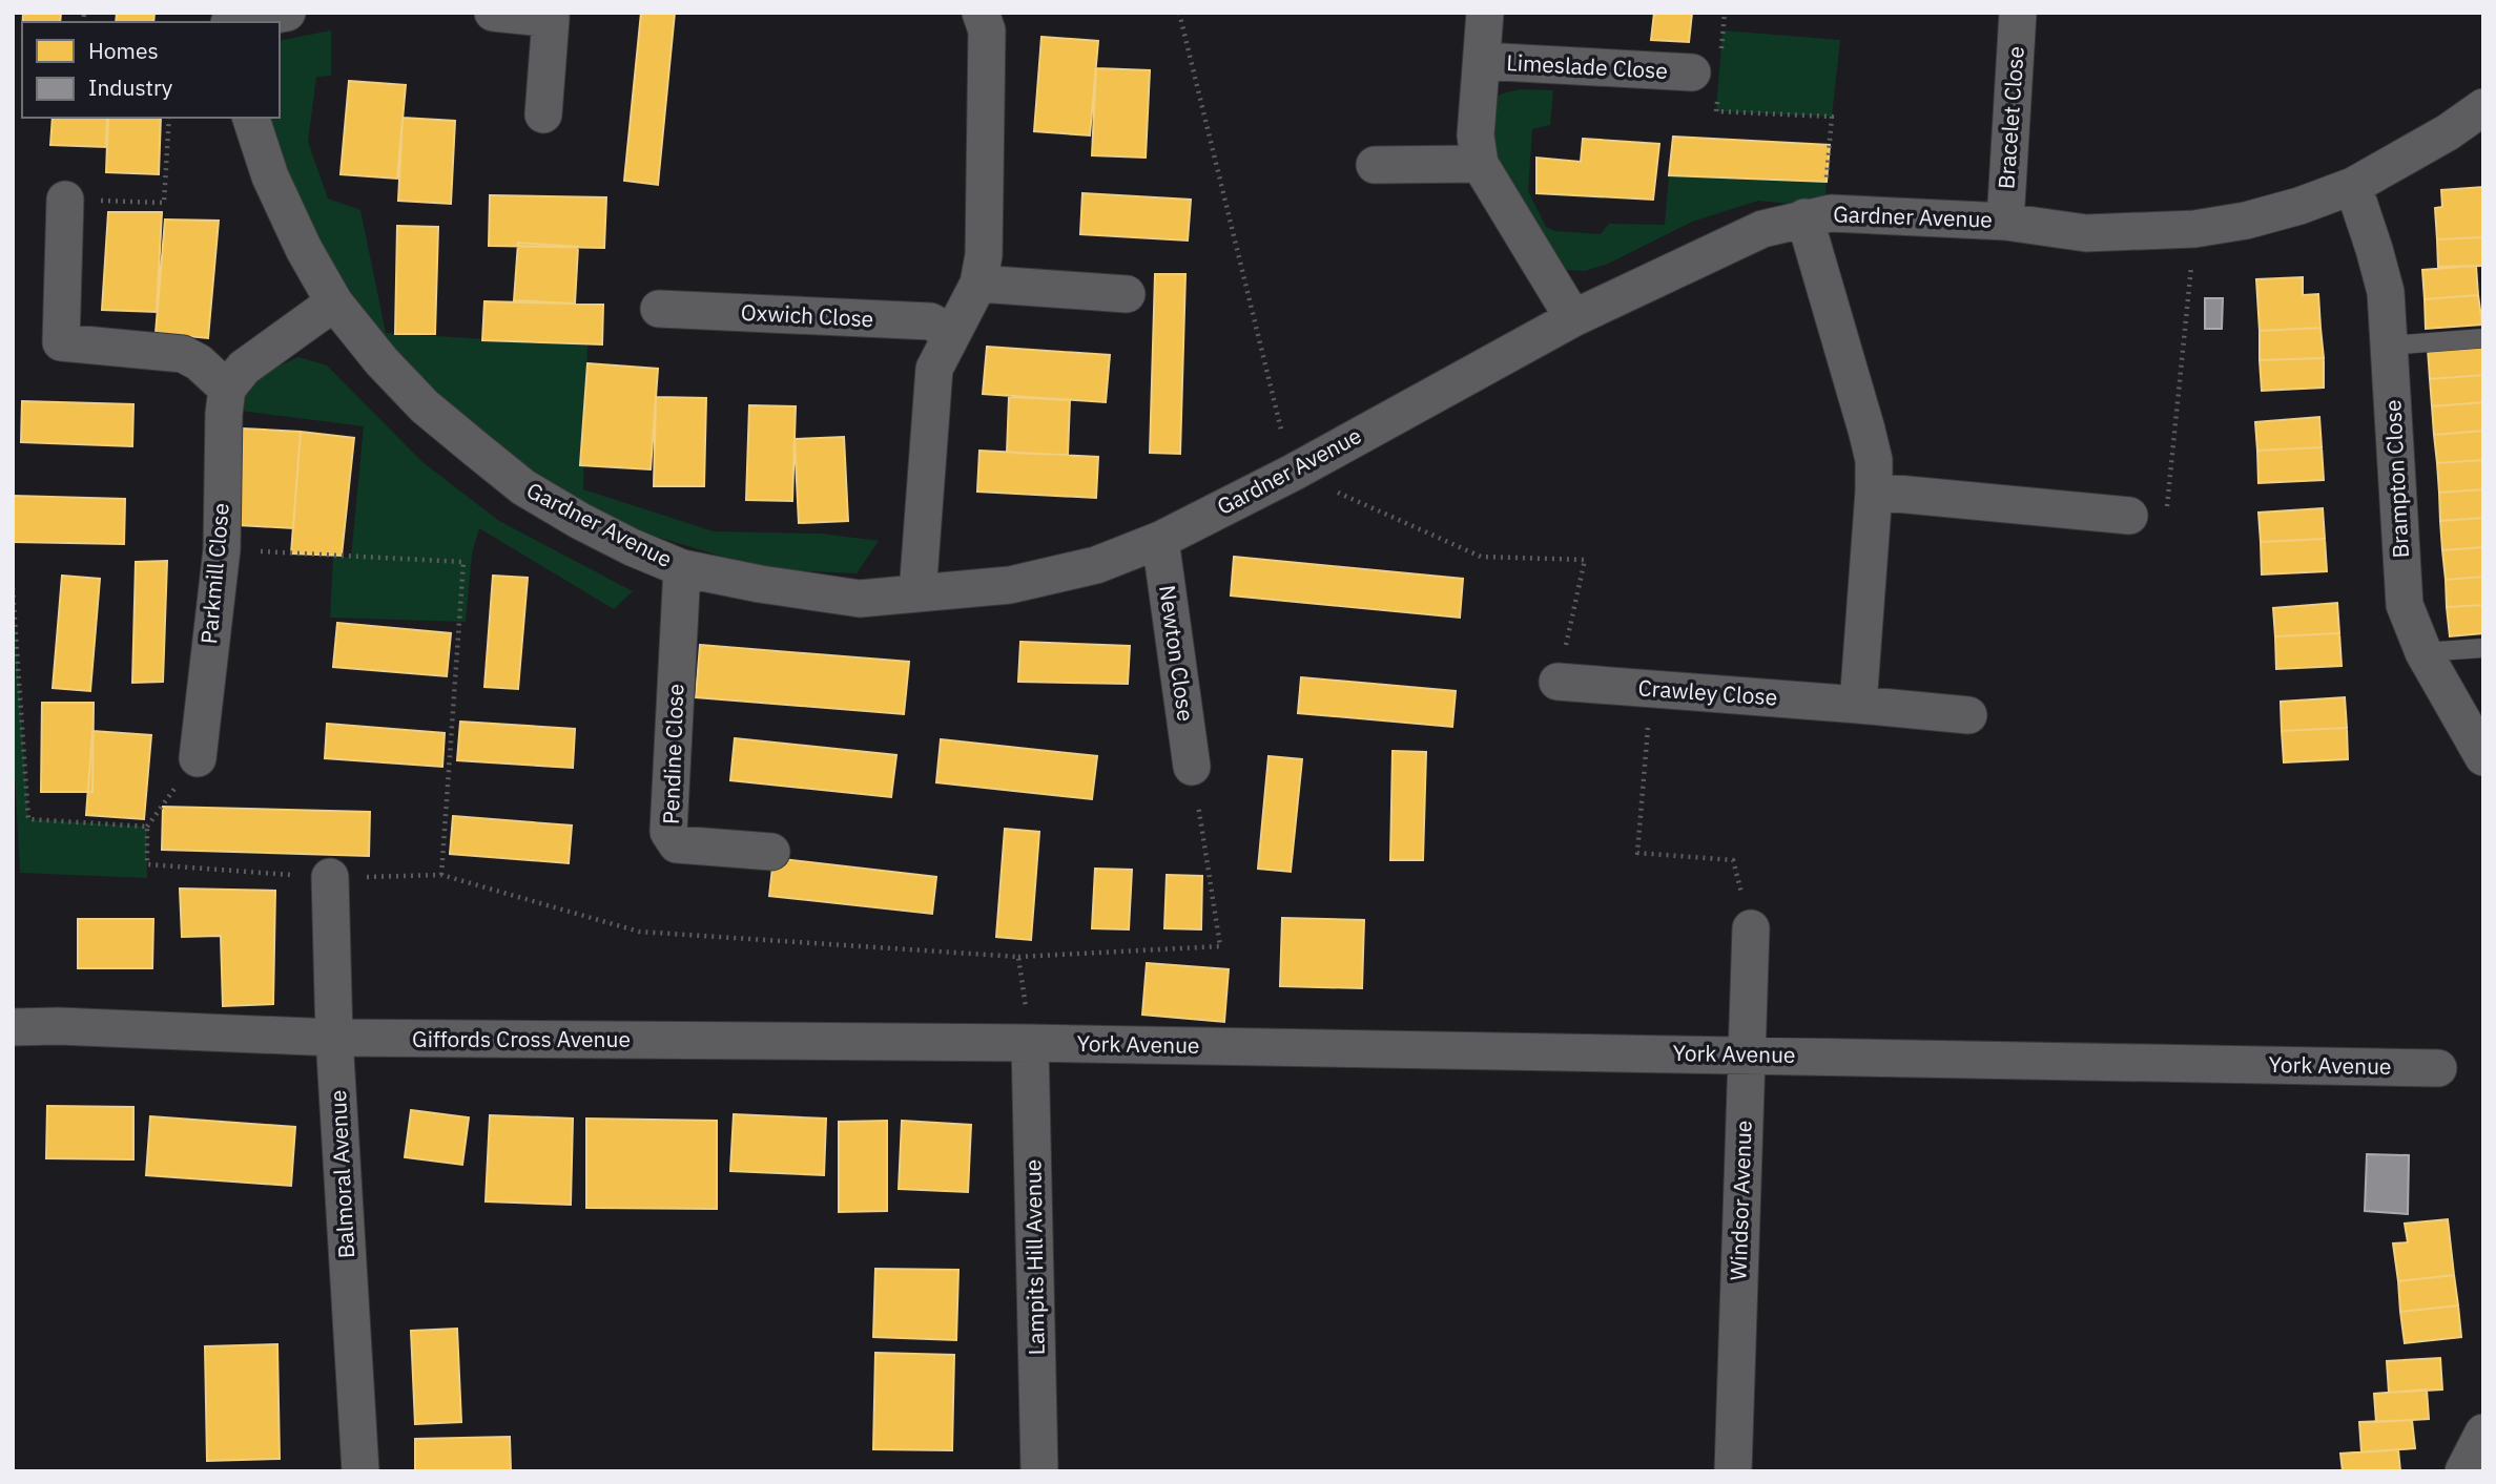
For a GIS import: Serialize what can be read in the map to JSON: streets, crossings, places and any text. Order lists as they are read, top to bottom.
{
  "streets": {
    "street": [
      "Limeslade Close",
      "Bracelet Close",
      "Gardner Avenue",
      "Oxwich Close",
      "Brampton Close",
      "Parkmill Close",
      "Newton Close",
      "Crawley Close",
      "Pendine Close",
      "Giffords Cross Avenue",
      "York Avenue",
      "Balmoral Avenue",
      "Windsor Avenue",
      "Lampits Hill Avenue"
    ]
  },
  "crossings": [
    ["Limeslade Close", "Gardner Avenue"],
    ["Bracelet Close", "Gardner Avenue"],
    ["Gardner Avenue", "Brampton Close"],
    ["Gardner Avenue", "Newton Close"],
    ["Gardner Avenue", "Pendine Close"],
    ["Giffords Cross Avenue", "York Avenue"],
    ["Giffords Cross Avenue", "Balmoral Avenue"],
    ["Giffords Cross Avenue", "Lampits Hill Avenue"],
    ["York Avenue", "Windsor Avenue"],
    ["York Avenue", "Lampits Hill Avenue"]
  ],
  "legend": ["Homes", "Industry"]
}
